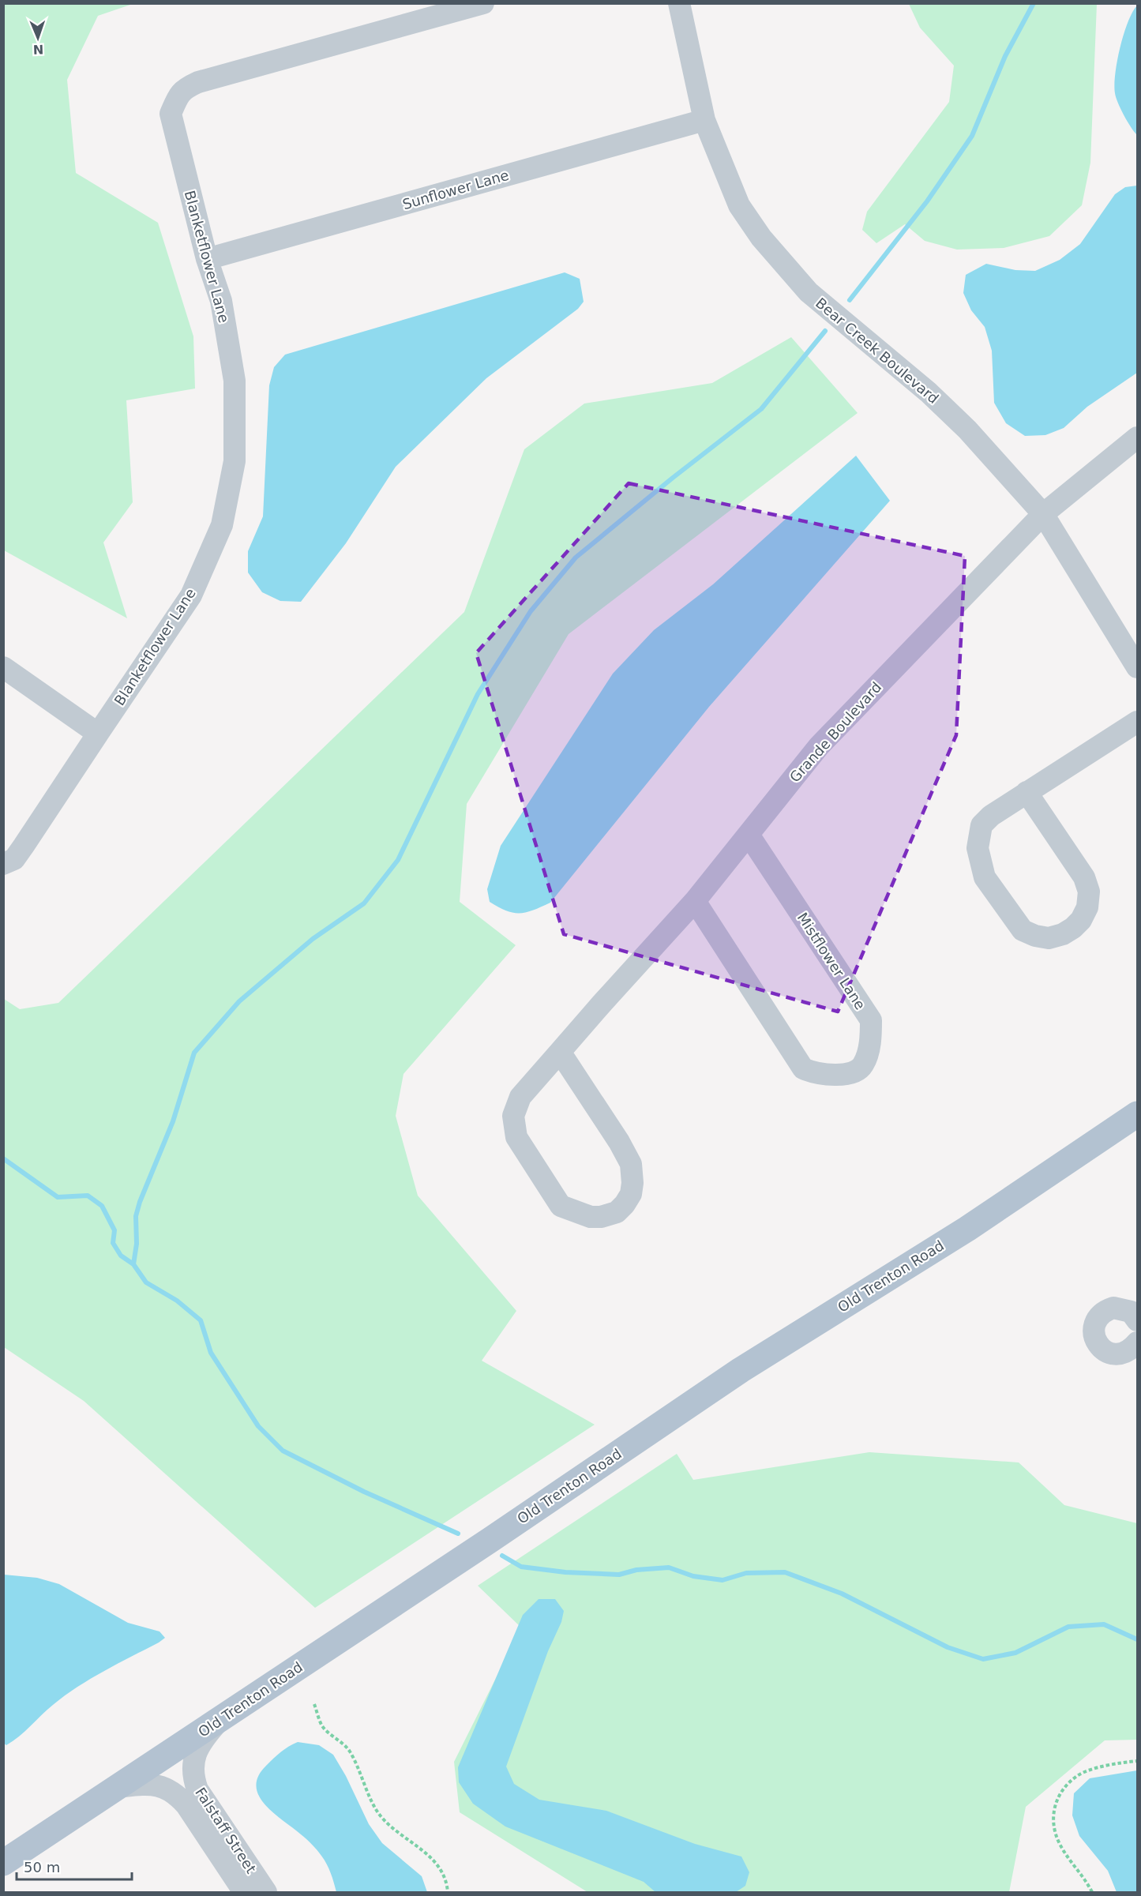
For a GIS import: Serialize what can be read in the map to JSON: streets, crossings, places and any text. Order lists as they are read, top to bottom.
{
  "streets": {
    "main road": ["Old Trenton Road"],
    "street": [
      "Sunflower Lane",
      "Blanketflower Lane",
      "Bear Creek Boulevard",
      "Grande Boulevard",
      "Mistflower Lane",
      "Falstaff Street"
    ]
  },
  "crossings": [
    ["Sunflower Lane", "Blanketflower Lane"],
    ["Sunflower Lane", "Bear Creek Boulevard"],
    ["Bear Creek Boulevard", "Grande Boulevard"],
    ["Grande Boulevard", "Mistflower Lane"],
    ["Old Trenton Road", "Falstaff Street"]
  ],
  "scale_bar": "50 m",
  "north": "bottom"
}
